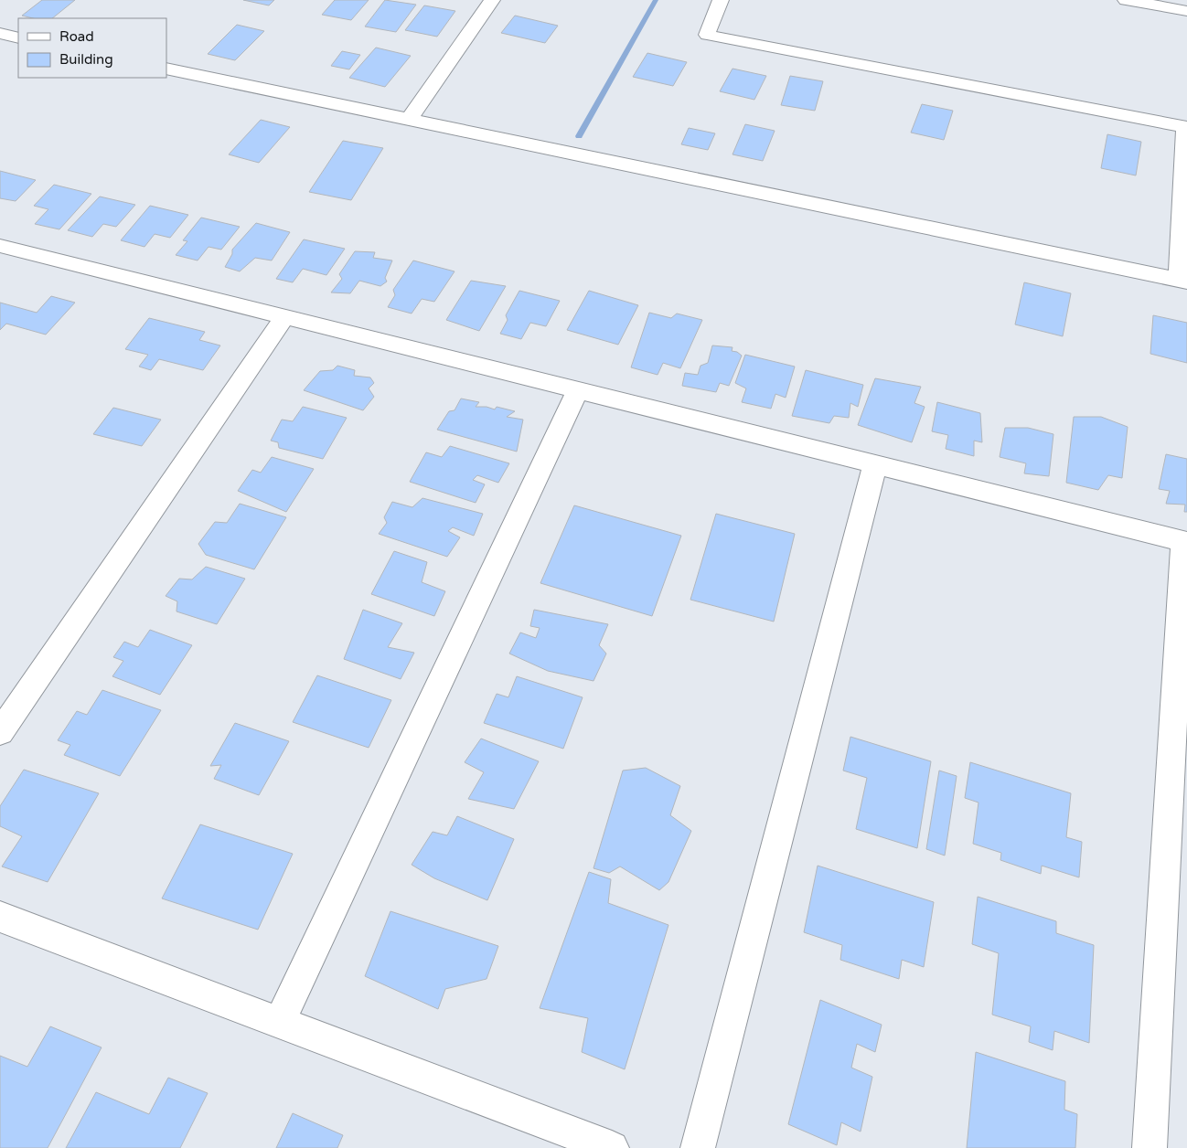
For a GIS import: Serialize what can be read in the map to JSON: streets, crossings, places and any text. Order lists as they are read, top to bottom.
{
  "legend": ["Road", "Building"]
}
